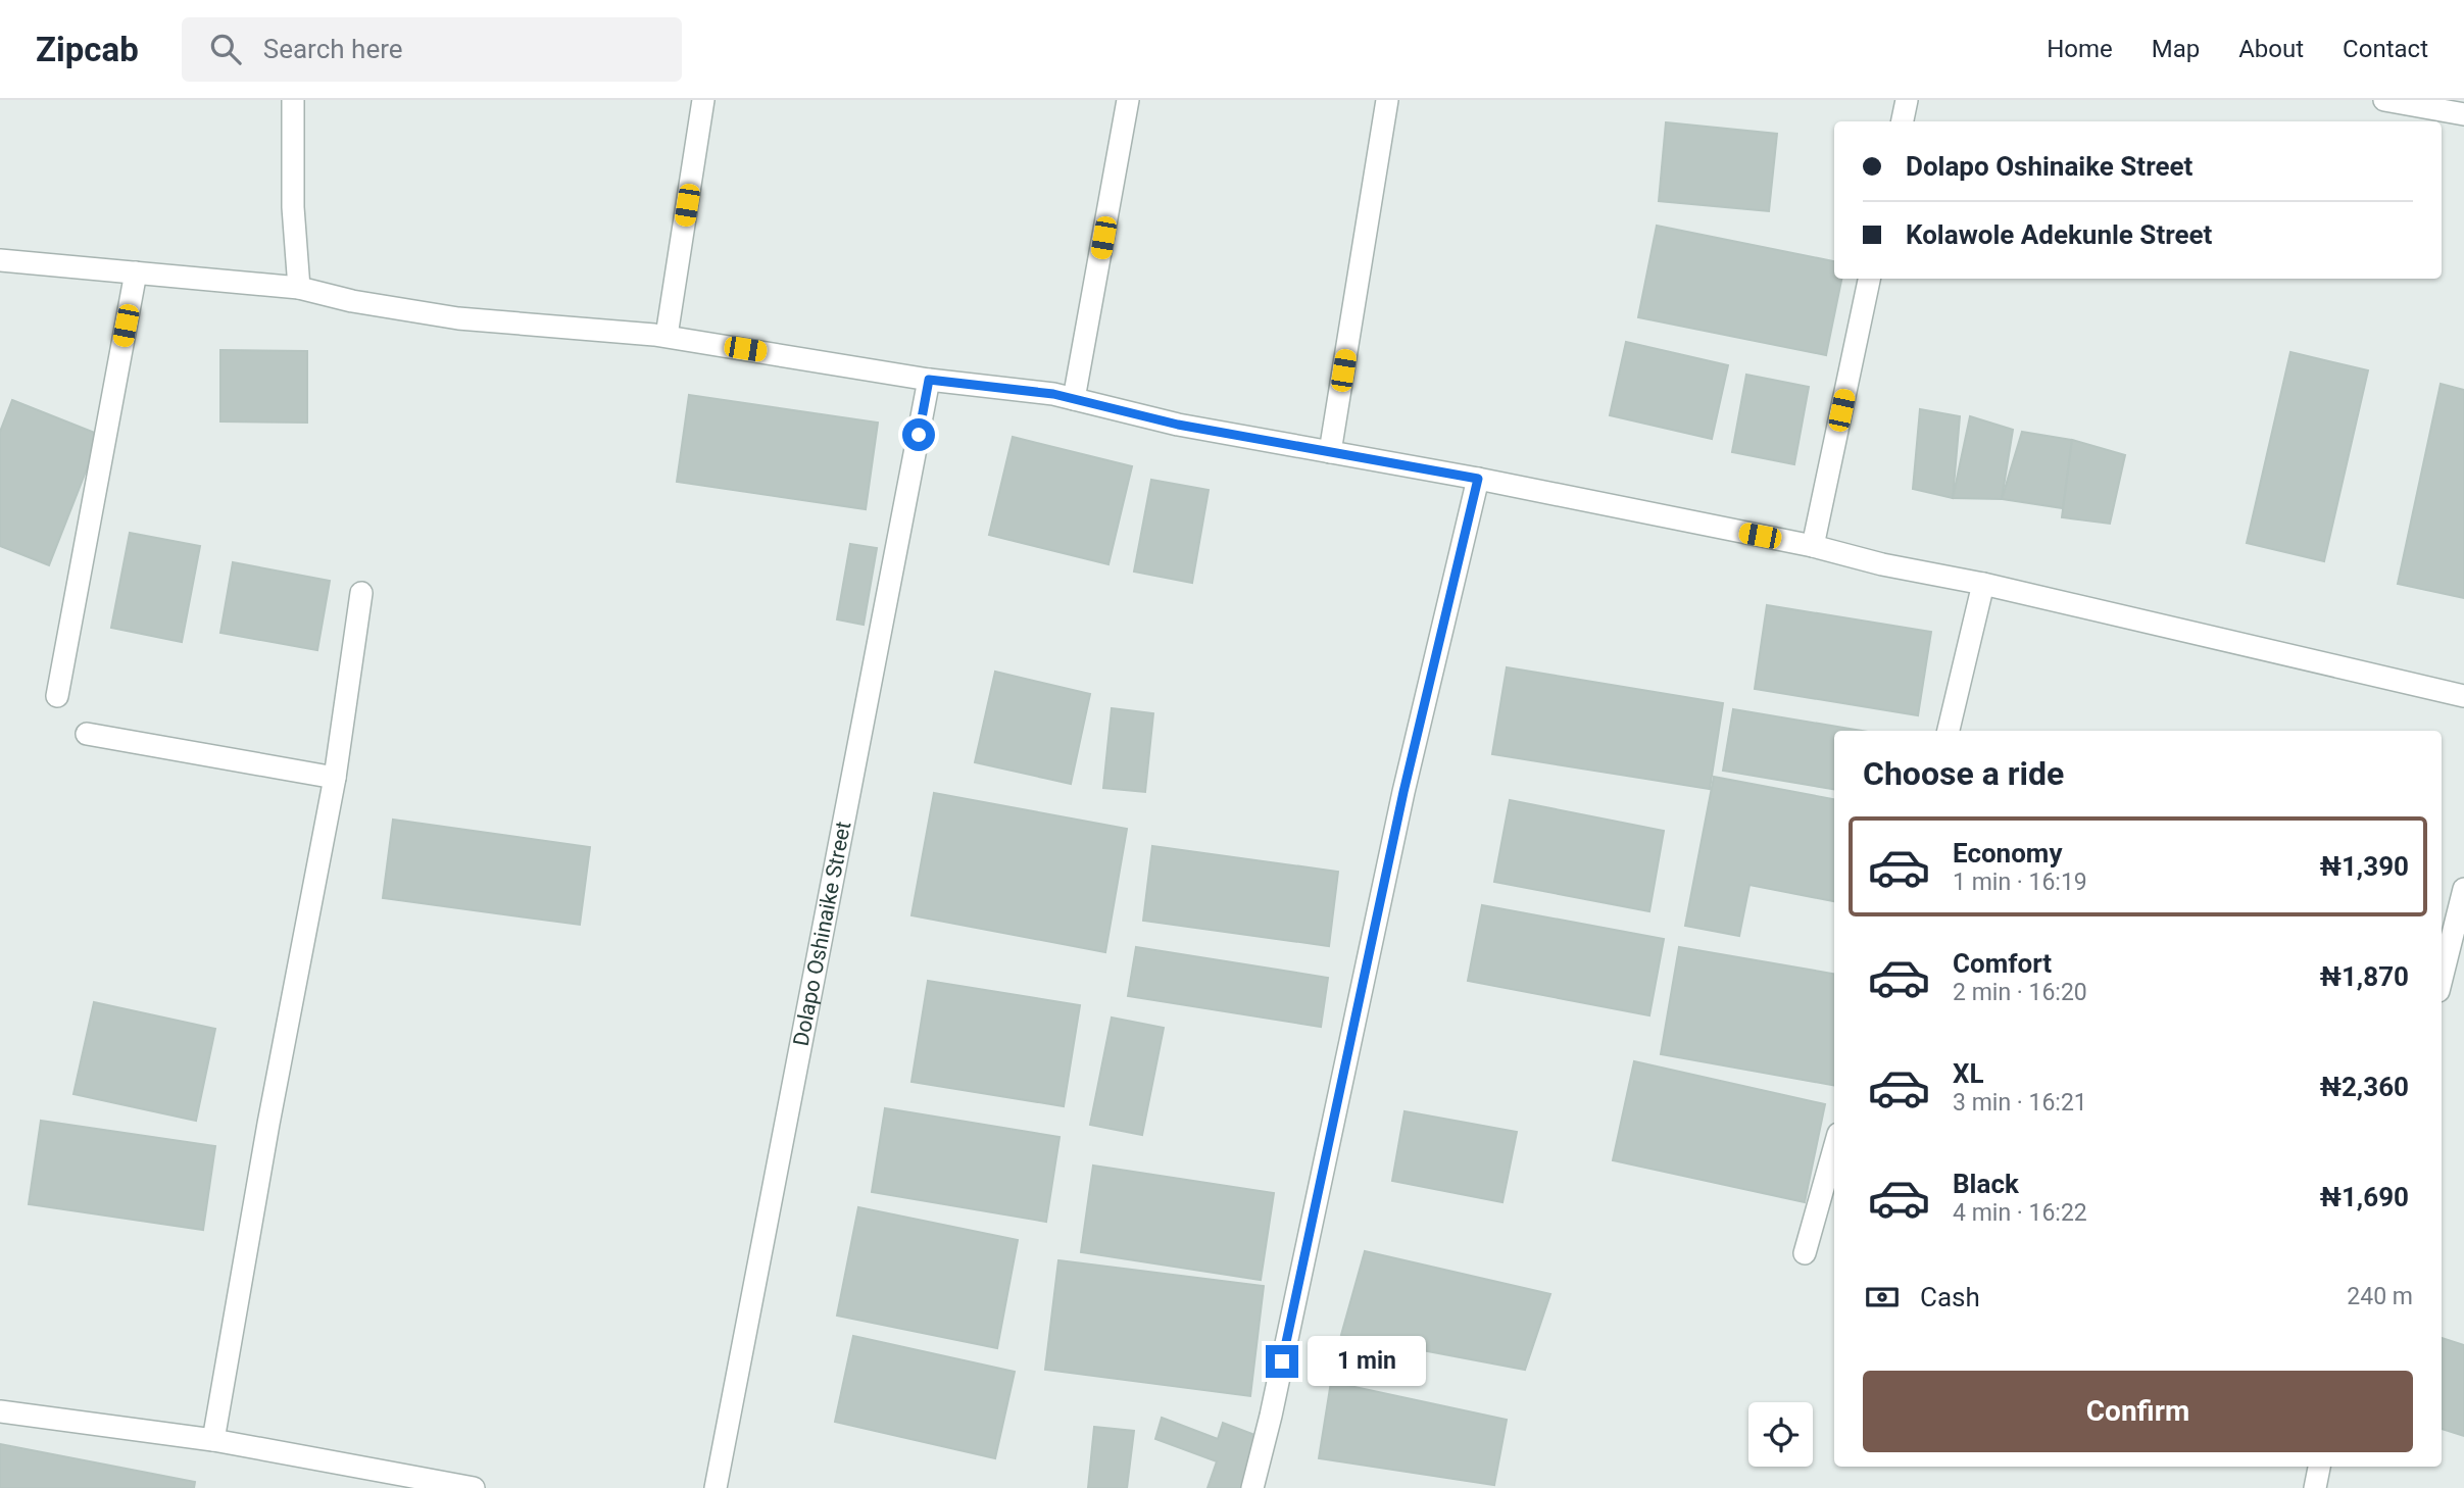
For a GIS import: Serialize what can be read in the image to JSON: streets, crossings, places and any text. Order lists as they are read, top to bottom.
{
  "streets": {
    "street": ["Dolapo Oshinaike Street"]
  },
  "page": {
    "header": "Zipcab",
    "search": "Search here",
    "nav": [
      "Home",
      "Map",
      "About",
      "Contact"
    ],
    "banner": ["Dolapo Oshinaike Street", "Kolawole Adekunle Street"],
    "heading": "Choose a ride",
    "list": [
      {
        "name": "Economy",
        "note": "1 min · 16:19",
        "value": "₦1,390"
      },
      {
        "name": "Comfort",
        "note": "2 min · 16:20",
        "value": "₦1,870"
      },
      {
        "name": "XL",
        "note": "3 min · 16:21",
        "value": "₦2,360"
      },
      {
        "name": "Black",
        "note": "4 min · 16:22",
        "value": "₦1,690"
      }
    ],
    "pay": ["Cash", "240 m"],
    "bubble": "1 min",
    "buttons": "Confirm"
  }
}
